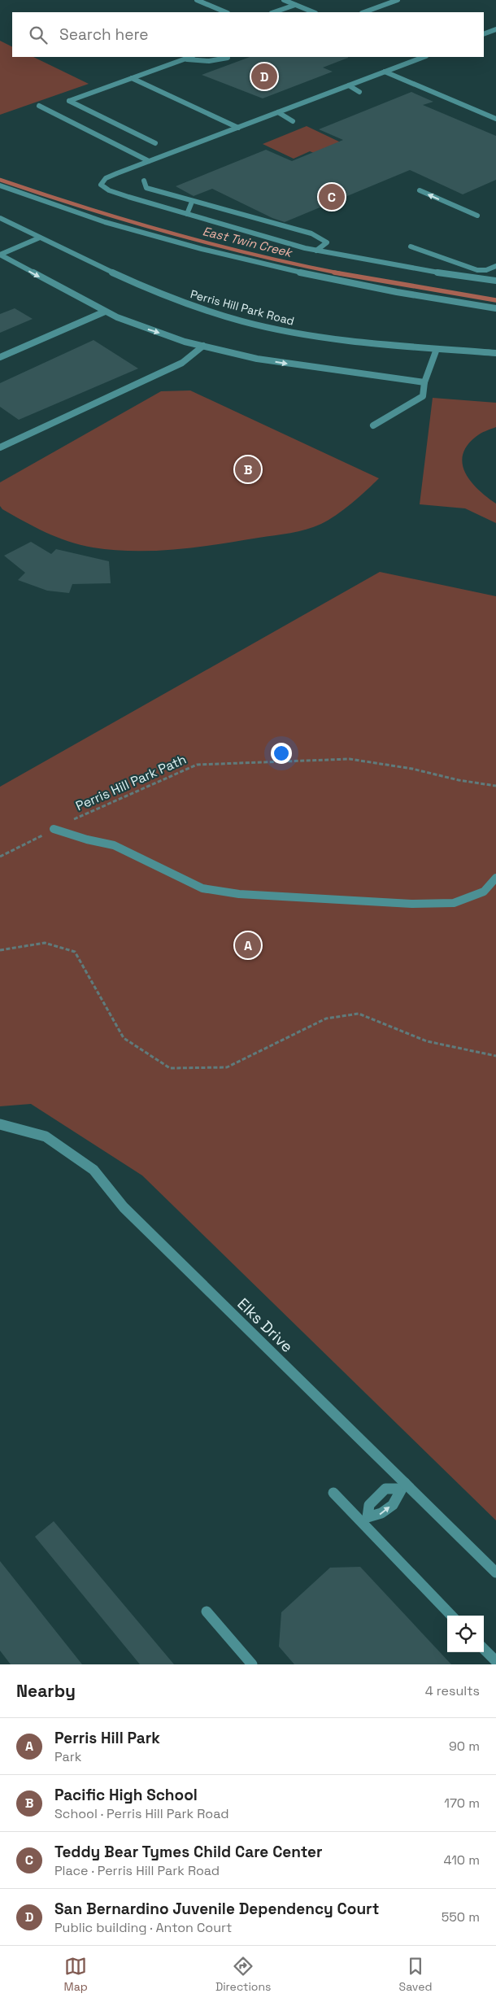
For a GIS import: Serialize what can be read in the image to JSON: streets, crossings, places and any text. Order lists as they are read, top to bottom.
{
  "streets": {
    "street": ["Perris Hill Park Road", "Elks Drive"],
    "path": ["Perris Hill Park Path"]
  },
  "water": ["East Twin Creek"],
  "page": {
    "search": "Search here",
    "pins": [
      "D",
      "C",
      "B",
      "A"
    ],
    "heading": ["Nearby", "4 results"],
    "list": [
      {
        "mark": "A",
        "name": "Perris Hill Park",
        "note": "Park",
        "value": "90 m"
      },
      {
        "mark": "B",
        "name": "Pacific High School",
        "note": "School · Perris Hill Park Road",
        "value": "170 m"
      },
      {
        "mark": "C",
        "name": "Teddy Bear Tymes Child Care Center",
        "note": "Place · Perris Hill Park Road",
        "value": "410 m"
      },
      {
        "mark": "D",
        "name": "San Bernardino Juvenile Dependency Court",
        "note": "Public building · Anton Court",
        "value": "550 m"
      }
    ],
    "nav": ["Map", "Directions", "Saved"]
  }
}
